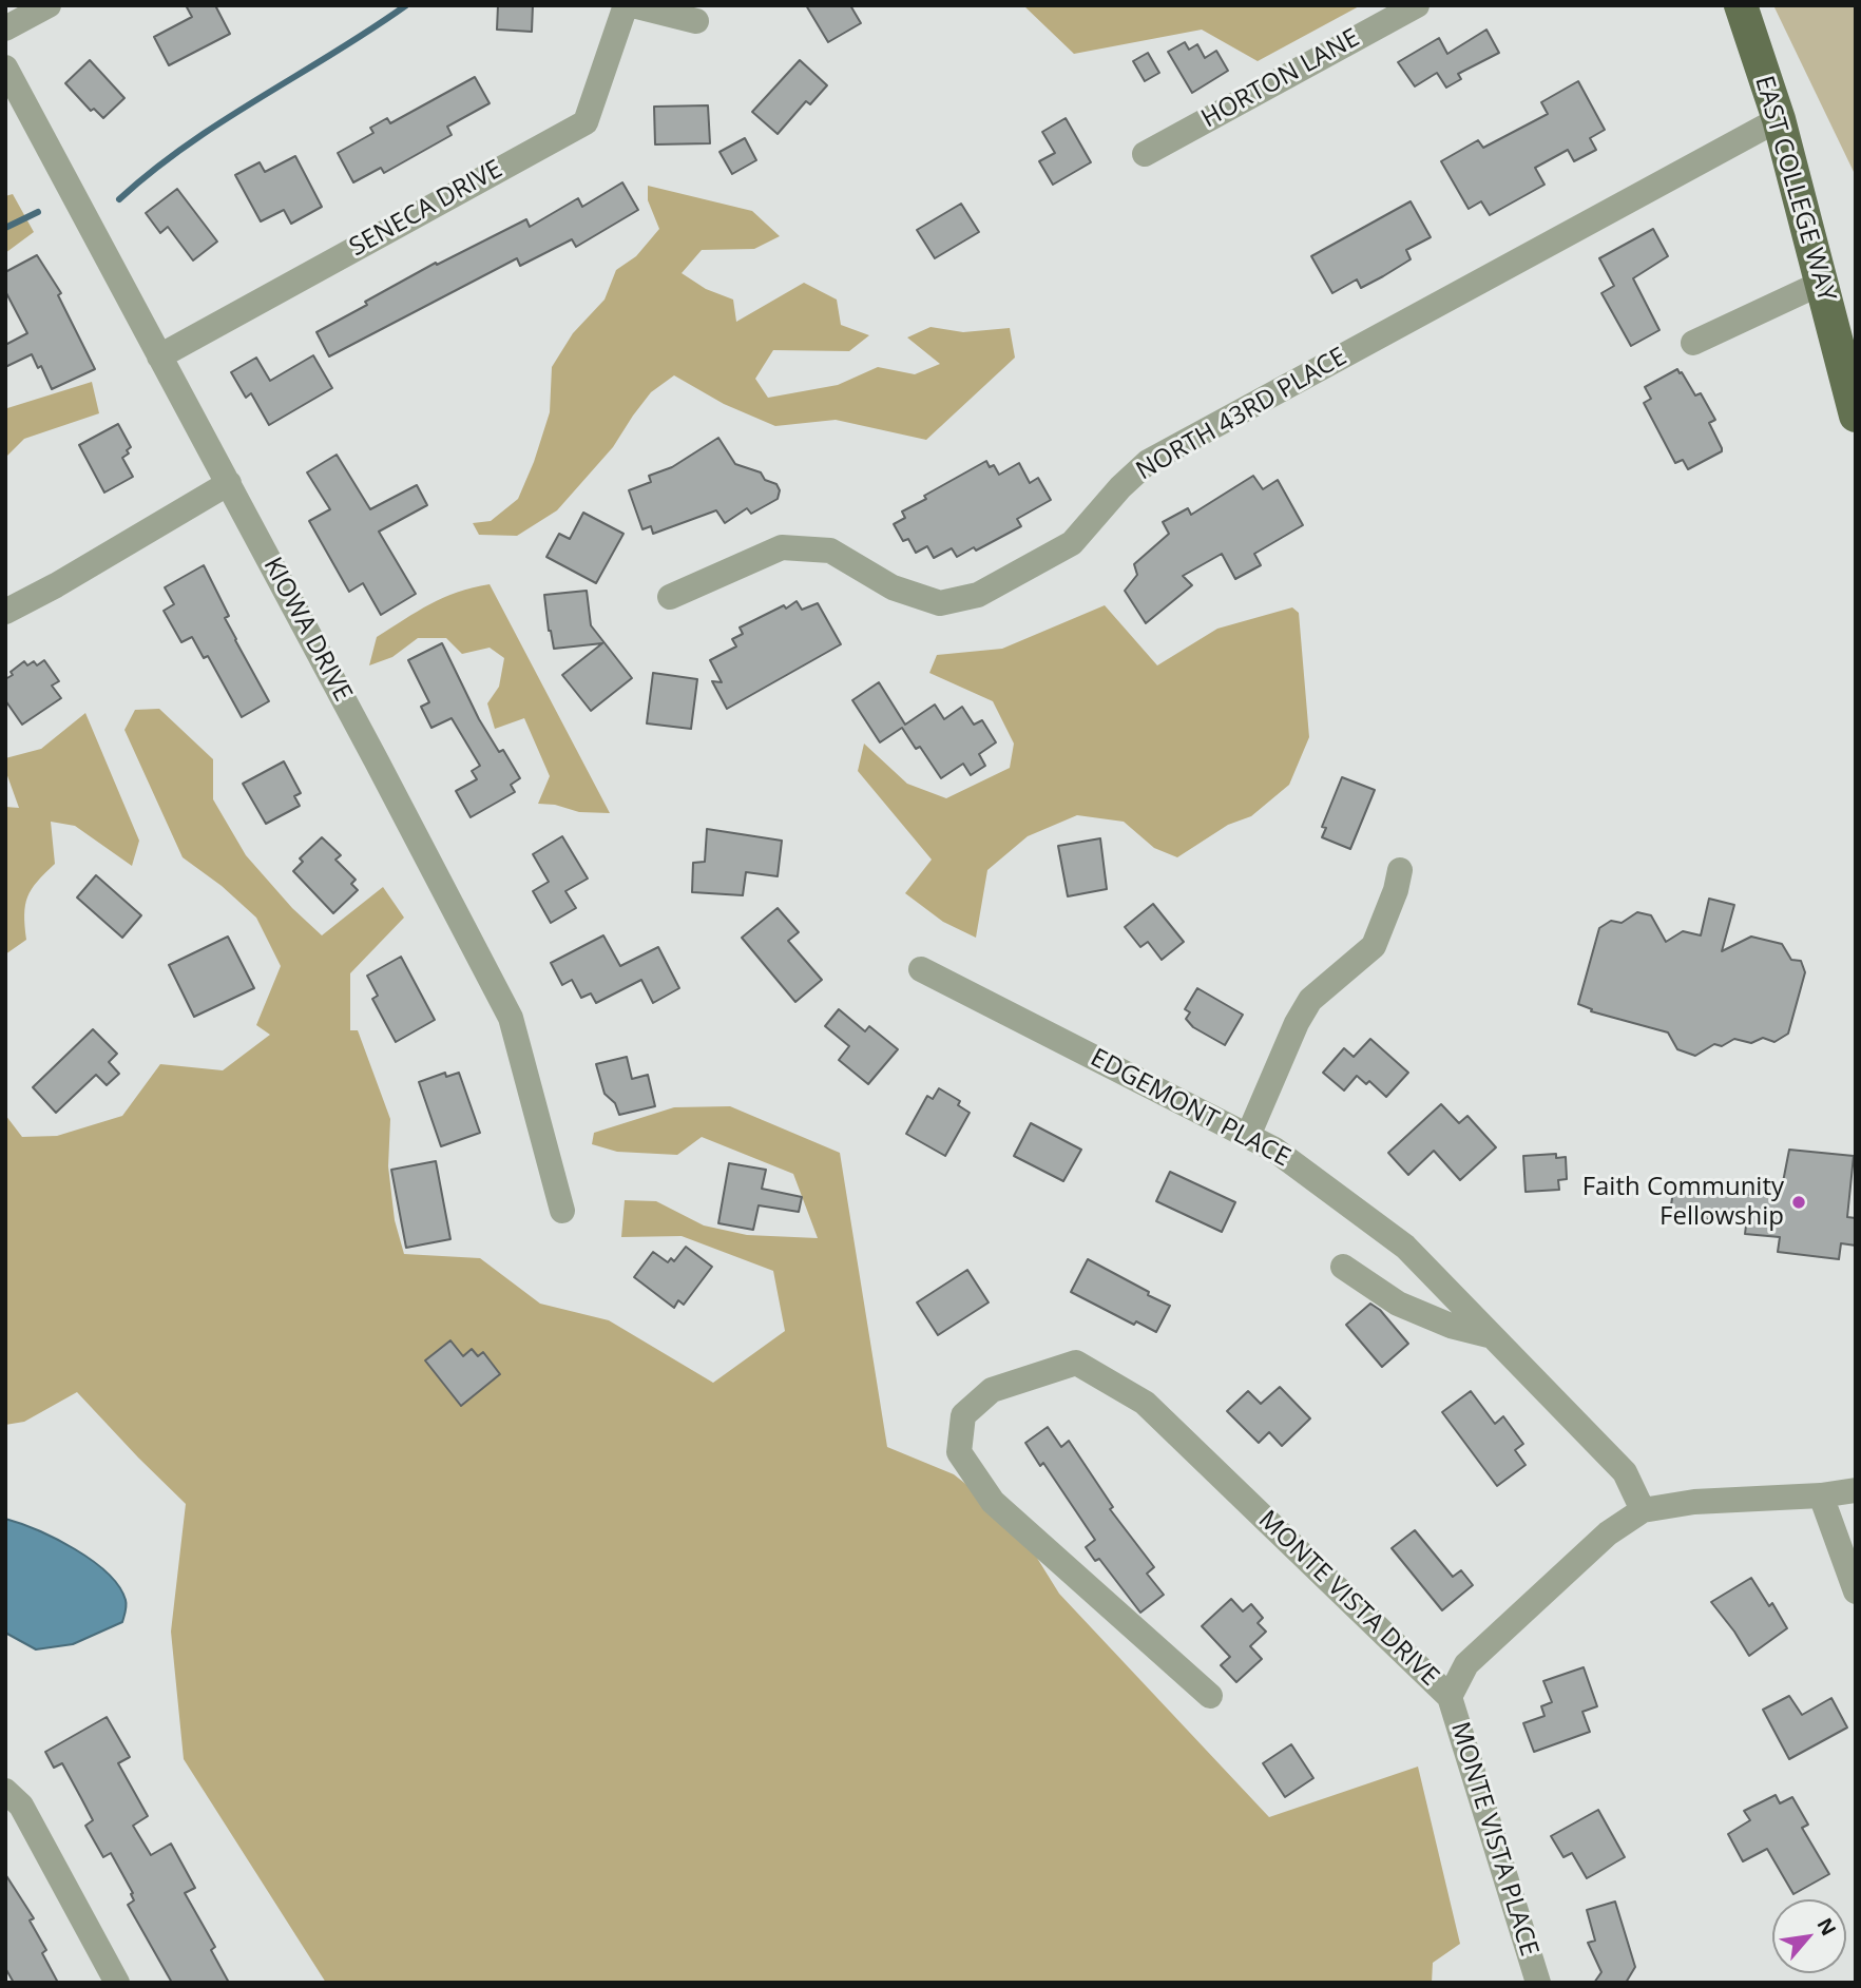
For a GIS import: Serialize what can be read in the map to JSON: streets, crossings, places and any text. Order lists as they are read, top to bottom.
{
  "streets": {
    "main road": ["EAST COLLEGE WAY"],
    "street": [
      "HORTON LANE",
      "SENECA DRIVE",
      "NORTH 43RD PLACE",
      "KIOWA DRIVE",
      "EDGEMONT PLACE",
      "MONTE VISTA DRIVE",
      "MONTE VISTA PLACE"
    ]
  },
  "crossings": [
    ["EAST COLLEGE WAY", "NORTH 43RD PLACE"],
    ["SENECA DRIVE", "KIOWA DRIVE"],
    ["EDGEMONT PLACE", "MONTE VISTA DRIVE"],
    ["MONTE VISTA DRIVE", "MONTE VISTA PLACE"]
  ],
  "places": ["Faith Community Fellowship"],
  "north": "top right"
}
